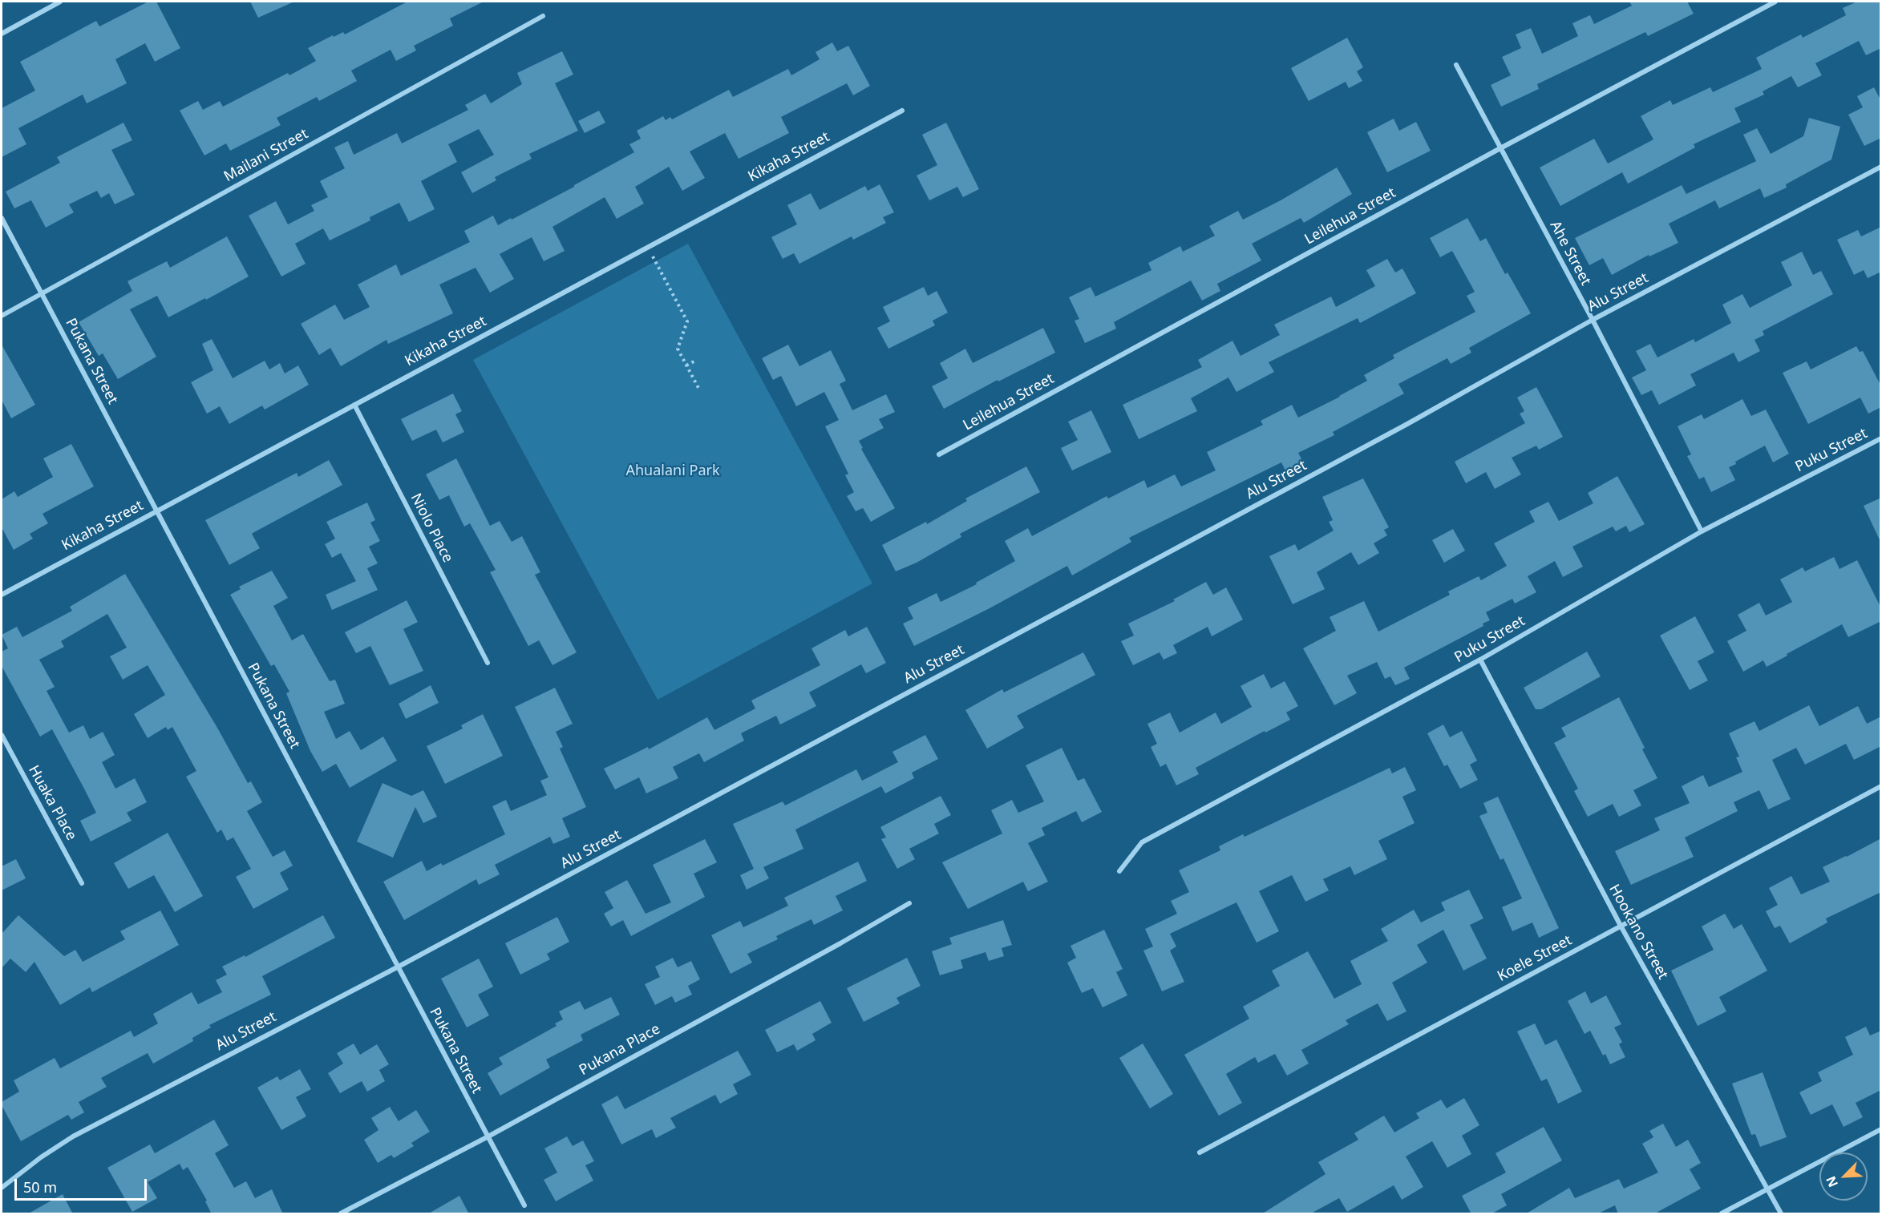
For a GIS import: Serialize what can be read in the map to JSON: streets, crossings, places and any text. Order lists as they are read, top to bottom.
{
  "streets": {
    "street": [
      "Mailani Street",
      "Kikaha Street",
      "Leilehua Street",
      "Ahe Street",
      "Alu Street",
      "Pukana Street",
      "Puku Street",
      "Niolo Place",
      "Huaka Place",
      "Hookano Street",
      "Koele Street",
      "Pukana Place"
    ]
  },
  "crossings": [
    ["Mailani Street", "Pukana Street"],
    ["Kikaha Street", "Pukana Street"],
    ["Kikaha Street", "Niolo Place"],
    ["Leilehua Street", "Ahe Street"],
    ["Ahe Street", "Alu Street"],
    ["Ahe Street", "Puku Street"],
    ["Alu Street", "Pukana Street"],
    ["Pukana Street", "Pukana Place"],
    ["Puku Street", "Hookano Street"],
    ["Hookano Street", "Koele Street"]
  ],
  "parks": ["Ahualani Park"],
  "scale_bar": "50 m",
  "north": "bottom left"
}
